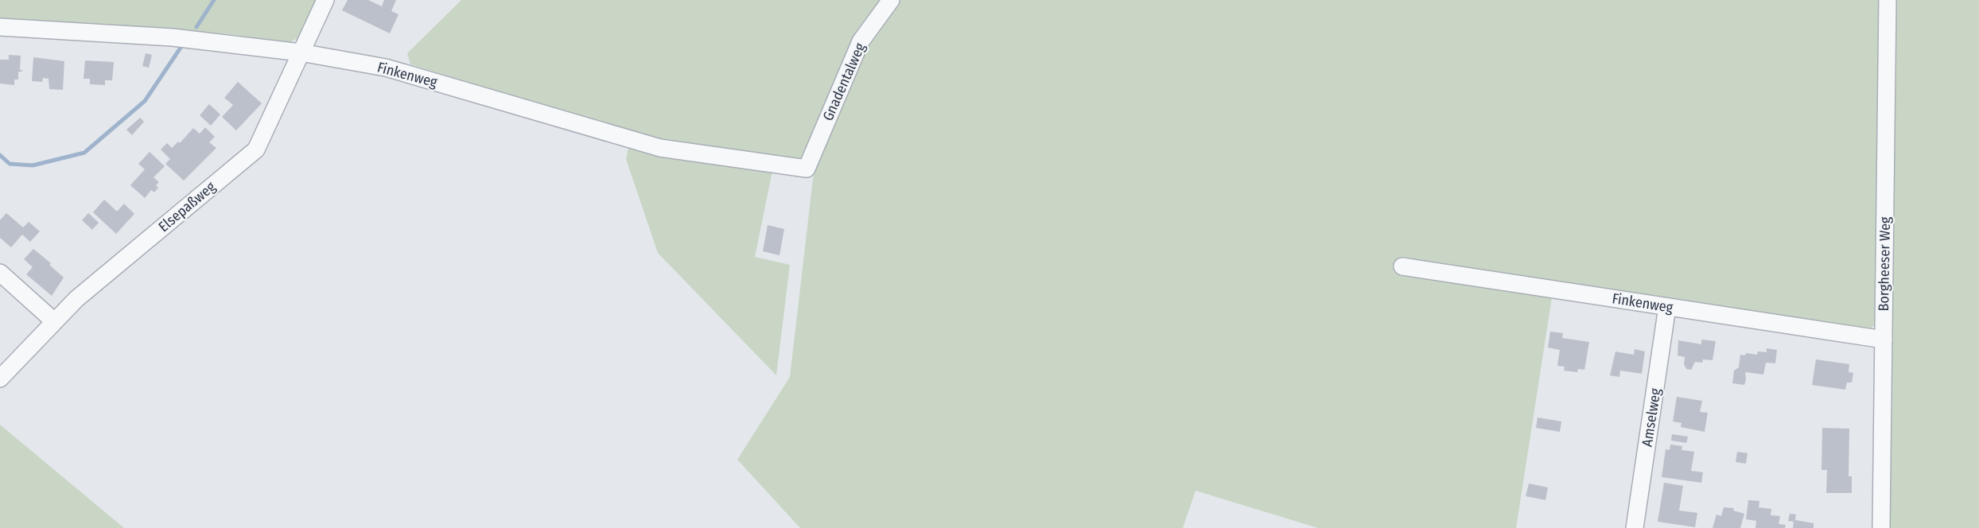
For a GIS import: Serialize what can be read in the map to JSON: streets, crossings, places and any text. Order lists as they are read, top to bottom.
{
  "streets": {
    "street": [
      "Finkenweg",
      "Gnadentalweg",
      "Elsepaßweg",
      "Borgheeser Weg",
      "Amselweg"
    ]
  },
  "crossings": [
    ["Finkenweg", "Gnadentalweg"],
    ["Finkenweg", "Elsepaßweg"],
    ["Finkenweg", "Borgheeser Weg"],
    ["Finkenweg", "Amselweg"]
  ]
}
